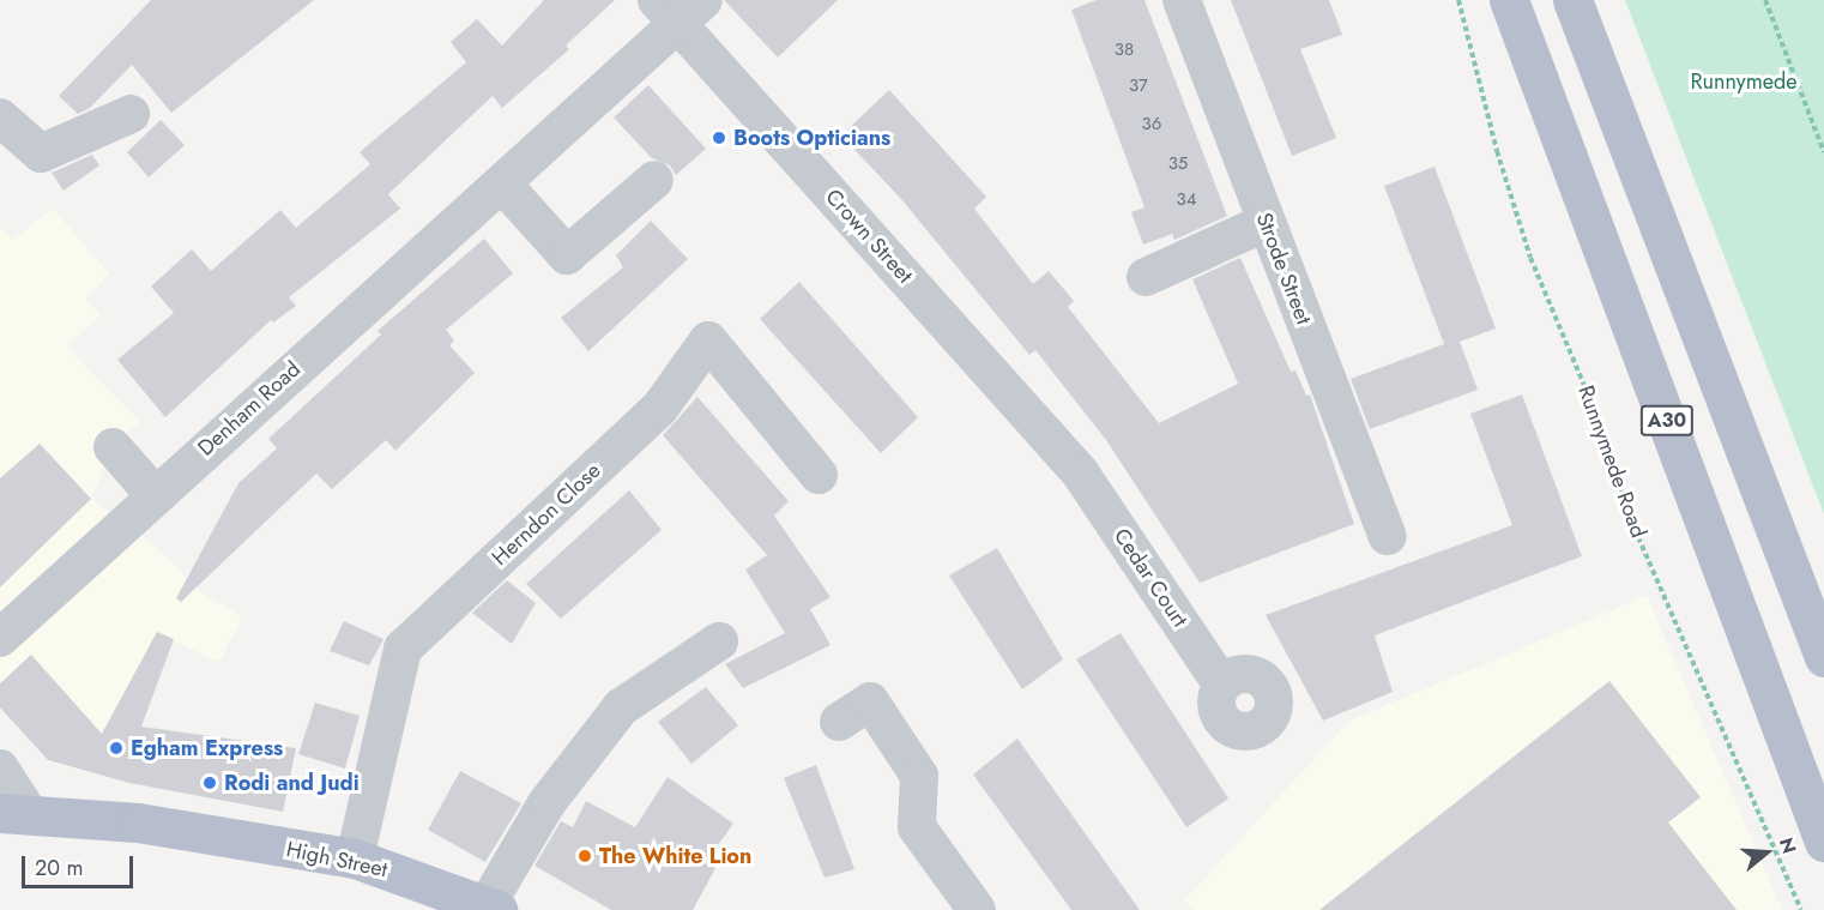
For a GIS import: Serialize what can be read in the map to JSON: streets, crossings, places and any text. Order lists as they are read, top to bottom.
{
  "streets": {
    "main road": ["A30", "High Street"],
    "street": [
      "Crown Street",
      "Strode Street",
      "Denham Road",
      "Herndon Close",
      "Cedar Court"
    ],
    "path": ["Runnymede Road"]
  },
  "crossings": [
    ["Crown Street", "Denham Road"],
    ["Crown Street", "Cedar Court"],
    ["Herndon Close", "High Street"]
  ],
  "parks": ["Runnymede"],
  "places": [
    "Boots Opticians",
    "Egham Express",
    "Rodi and Judi",
    "The White Lion"
  ],
  "house_numbers": [
    "38",
    "37",
    "36",
    "35",
    "34"
  ],
  "scale_bar": "20 m",
  "north": "right"
}
